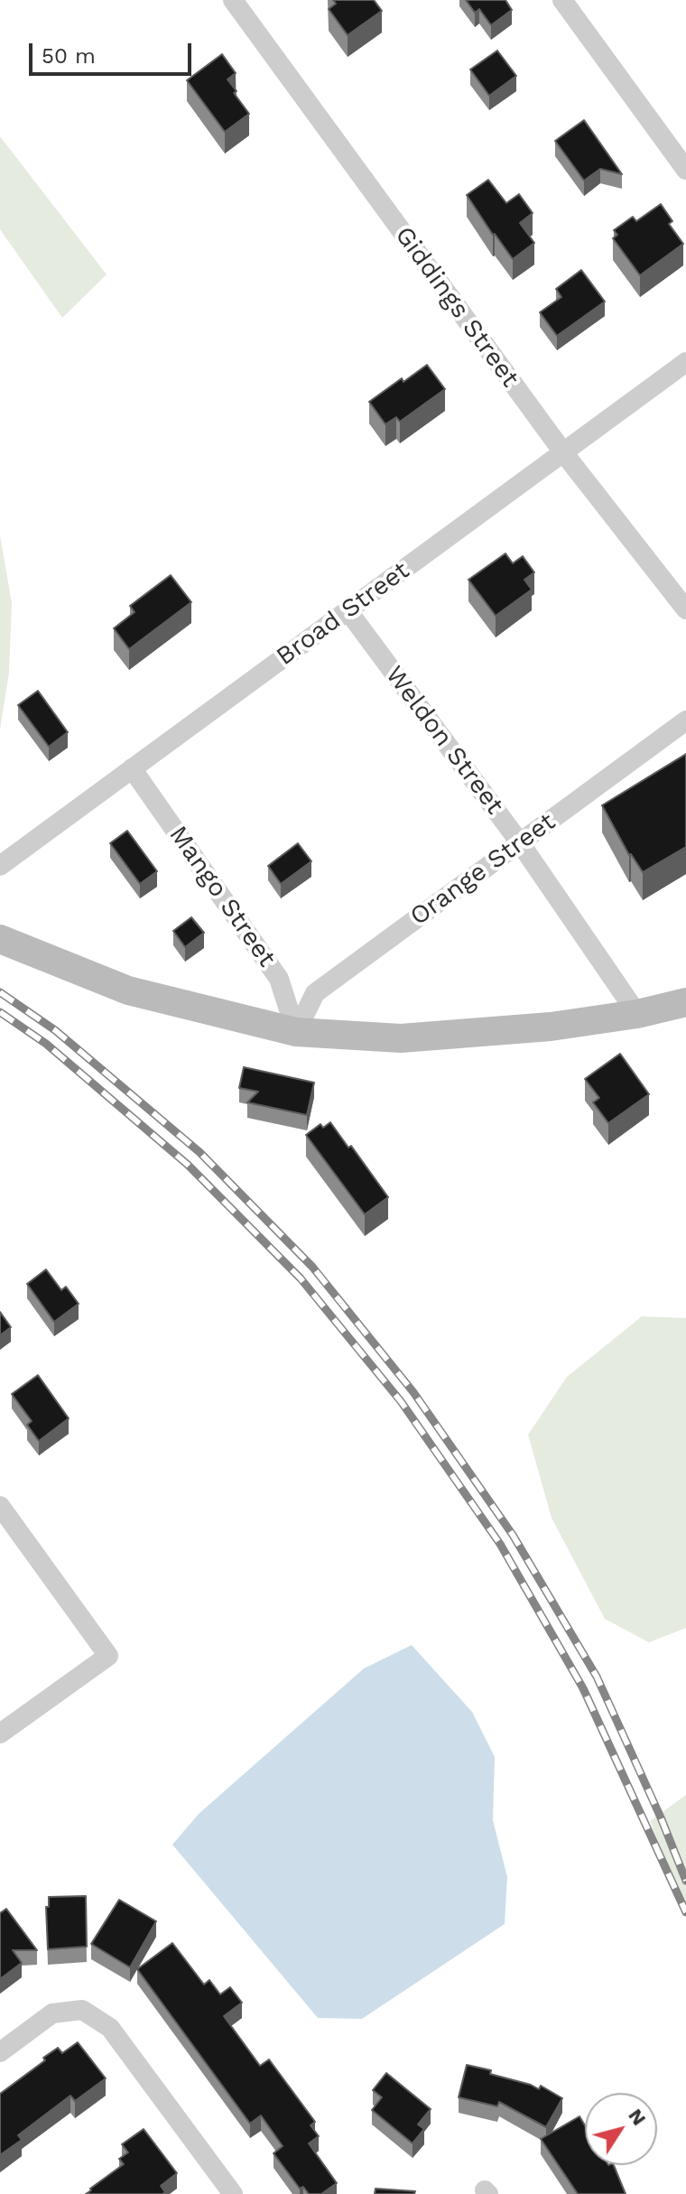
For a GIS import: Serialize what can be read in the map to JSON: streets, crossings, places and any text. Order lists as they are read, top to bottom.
{
  "streets": {
    "street": [
      "Giddings Street",
      "Broad Street",
      "Weldon Street",
      "Orange Street",
      "Mango Street"
    ]
  },
  "crossings": [
    ["Giddings Street", "Broad Street"],
    ["Broad Street", "Weldon Street"],
    ["Broad Street", "Mango Street"],
    ["Weldon Street", "Orange Street"],
    ["Orange Street", "Mango Street"]
  ],
  "scale_bar": "50 m",
  "north": "top right"
}
